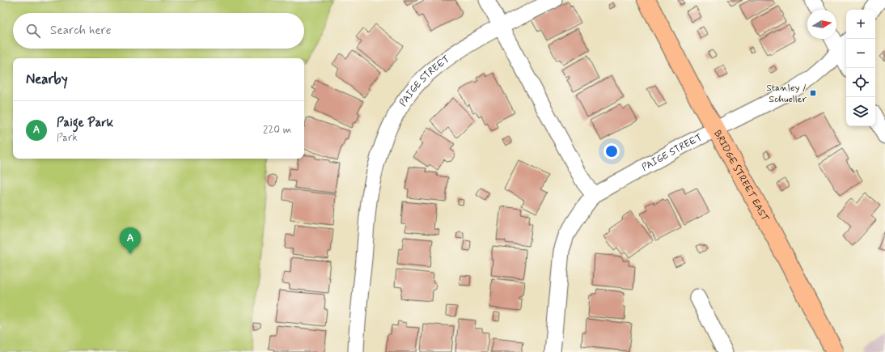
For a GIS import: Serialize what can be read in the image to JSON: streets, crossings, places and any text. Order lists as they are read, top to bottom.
{
  "streets": {
    "main road": ["BRIDGE STREET EAST"],
    "street": ["PAIGE STREET"]
  },
  "crossings": [
    ["PAIGE STREET", "BRIDGE STREET EAST"]
  ],
  "places": {
    "transit": ["Stanley / Schueller"]
  },
  "north": "right",
  "page": {
    "map_buttons": ["+", "−"],
    "search": "Search here",
    "heading": "Nearby",
    "list": [
      {
        "mark": "A",
        "name": "Paige Park",
        "note": "Park",
        "value": "220 m"
      }
    ],
    "pins": "A"
  }
}
